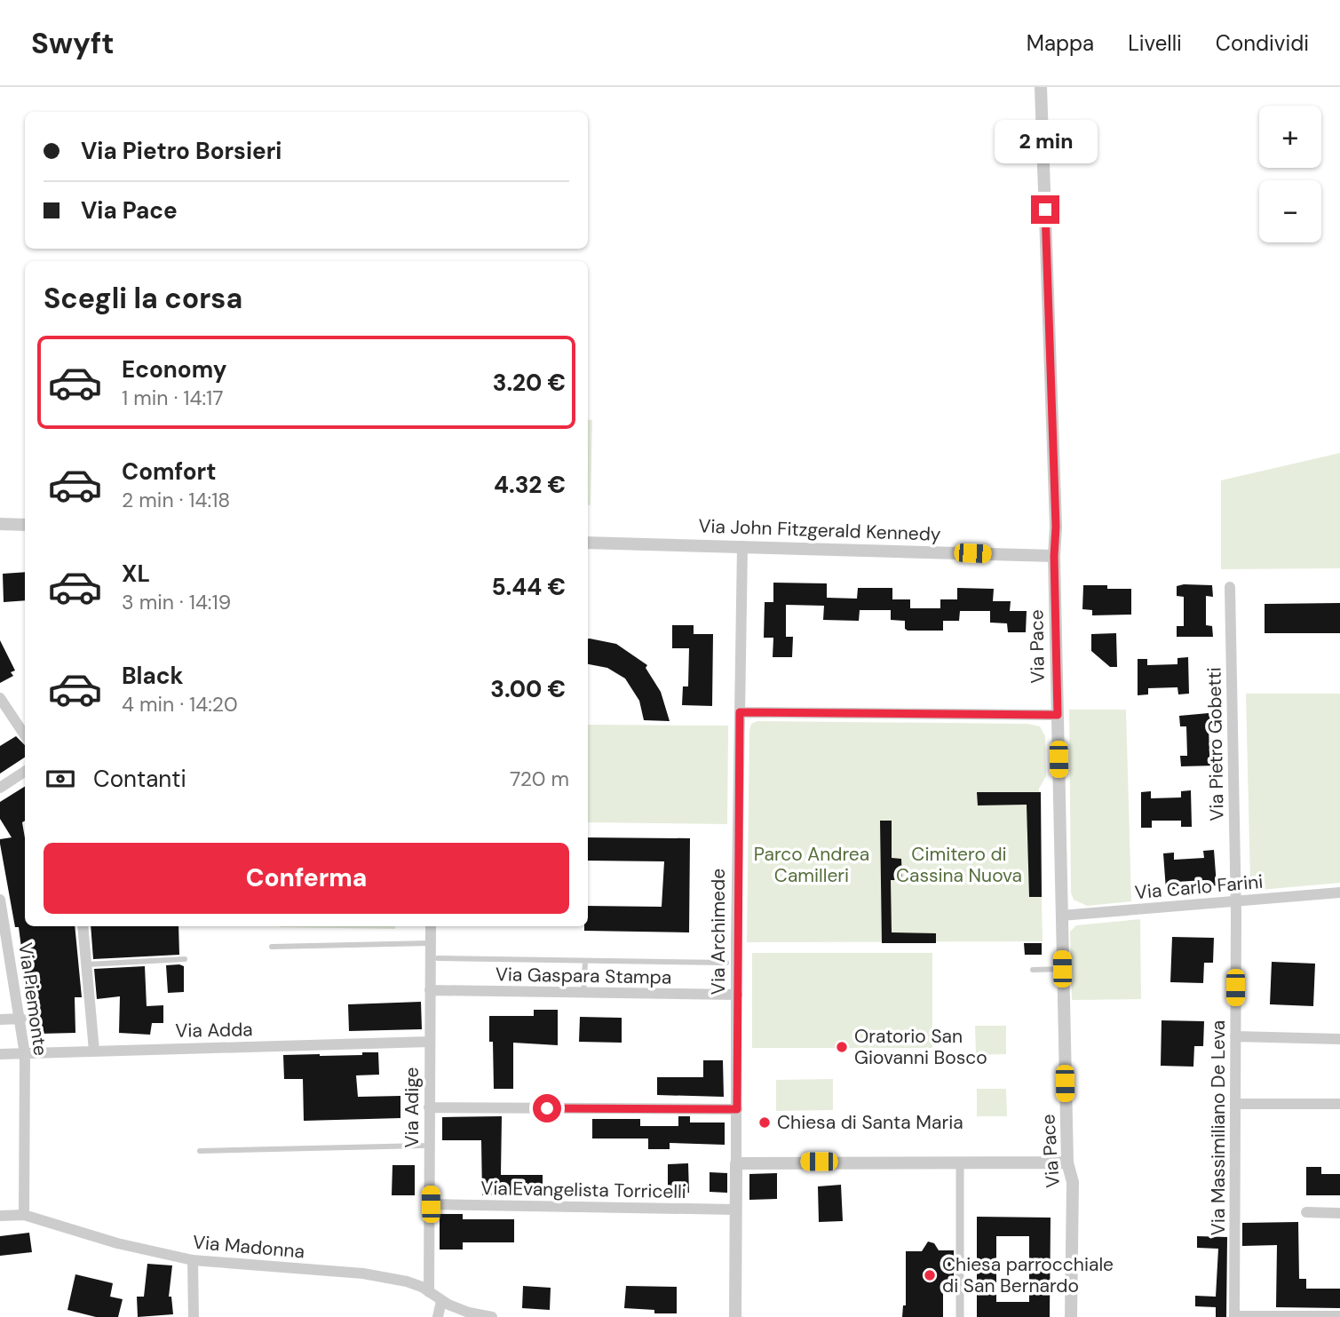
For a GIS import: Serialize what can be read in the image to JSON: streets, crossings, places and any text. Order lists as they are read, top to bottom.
{
  "streets": {
    "street": [
      "Via John Fitzgerald Kennedy",
      "Via Pace",
      "Via Pietro Gobetti",
      "Via Carlo Farini",
      "Via Archimede",
      "Via Gaspara Stampa",
      "Via Piemonte",
      "Via Adda",
      "Via Adige",
      "Via Massimiliano De Leva",
      "Via Evangelista Torricelli",
      "Via Madonna"
    ]
  },
  "crossings": [
    ["Via John Fitzgerald Kennedy", "Via Pace"],
    ["Via John Fitzgerald Kennedy", "Via Archimede"],
    ["Via Pace", "Via Carlo Farini"],
    ["Via Pietro Gobetti", "Via Carlo Farini"],
    ["Via Pietro Gobetti", "Via Massimiliano De Leva"],
    ["Via Carlo Farini", "Via Massimiliano De Leva"],
    ["Via Archimede", "Via Gaspara Stampa"],
    ["Via Archimede", "Via Evangelista Torricelli"],
    ["Via Gaspara Stampa", "Via Adige"],
    ["Via Piemonte", "Via Adda"],
    ["Via Piemonte", "Via Madonna"],
    ["Via Adda", "Via Adige"],
    ["Via Adige", "Via Evangelista Torricelli"],
    ["Via Adige", "Via Madonna"]
  ],
  "parks": ["Parco Andrea Camilleri", "Cimitero di Cassina Nuova"],
  "places": ["Oratorio San Giovanni Bosco", "Chiesa di Santa Maria", "Chiesa parrocchiale di San Bernardo"],
  "page": {
    "header": "Swyft",
    "nav": ["Mappa", "Livelli", "Condividi"],
    "map_buttons": ["+", "−"],
    "banner": ["Via Pietro Borsieri", "Via Pace"],
    "bubble": "2 min",
    "heading": "Scegli la corsa",
    "list": [
      {
        "name": "Economy",
        "note": "1 min · 14:17",
        "value": "3.20 €"
      },
      {
        "name": "Comfort",
        "note": "2 min · 14:18",
        "value": "4.32 €"
      },
      {
        "name": "XL",
        "note": "3 min · 14:19",
        "value": "5.44 €"
      },
      {
        "name": "Black",
        "note": "4 min · 14:20",
        "value": "3.00 €"
      }
    ],
    "pay": ["Contanti", "720 m"],
    "buttons": "Conferma"
  }
}
